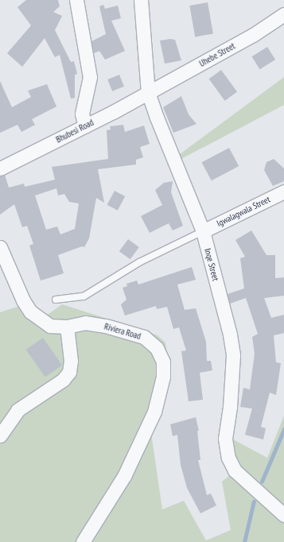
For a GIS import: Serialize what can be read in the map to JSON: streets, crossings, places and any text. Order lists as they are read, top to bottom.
{
  "streets": {
    "street": [
      "Uhebe Street",
      "Bhubesi Road",
      "Igwalagwala Street",
      "Inqe Street",
      "Riviera Road"
    ]
  },
  "crossings": [
    ["Uhebe Street", "Bhubesi Road"],
    ["Uhebe Street", "Inqe Street"],
    ["Bhubesi Road", "Inqe Street"],
    ["Igwalagwala Street", "Inqe Street"]
  ]
}
